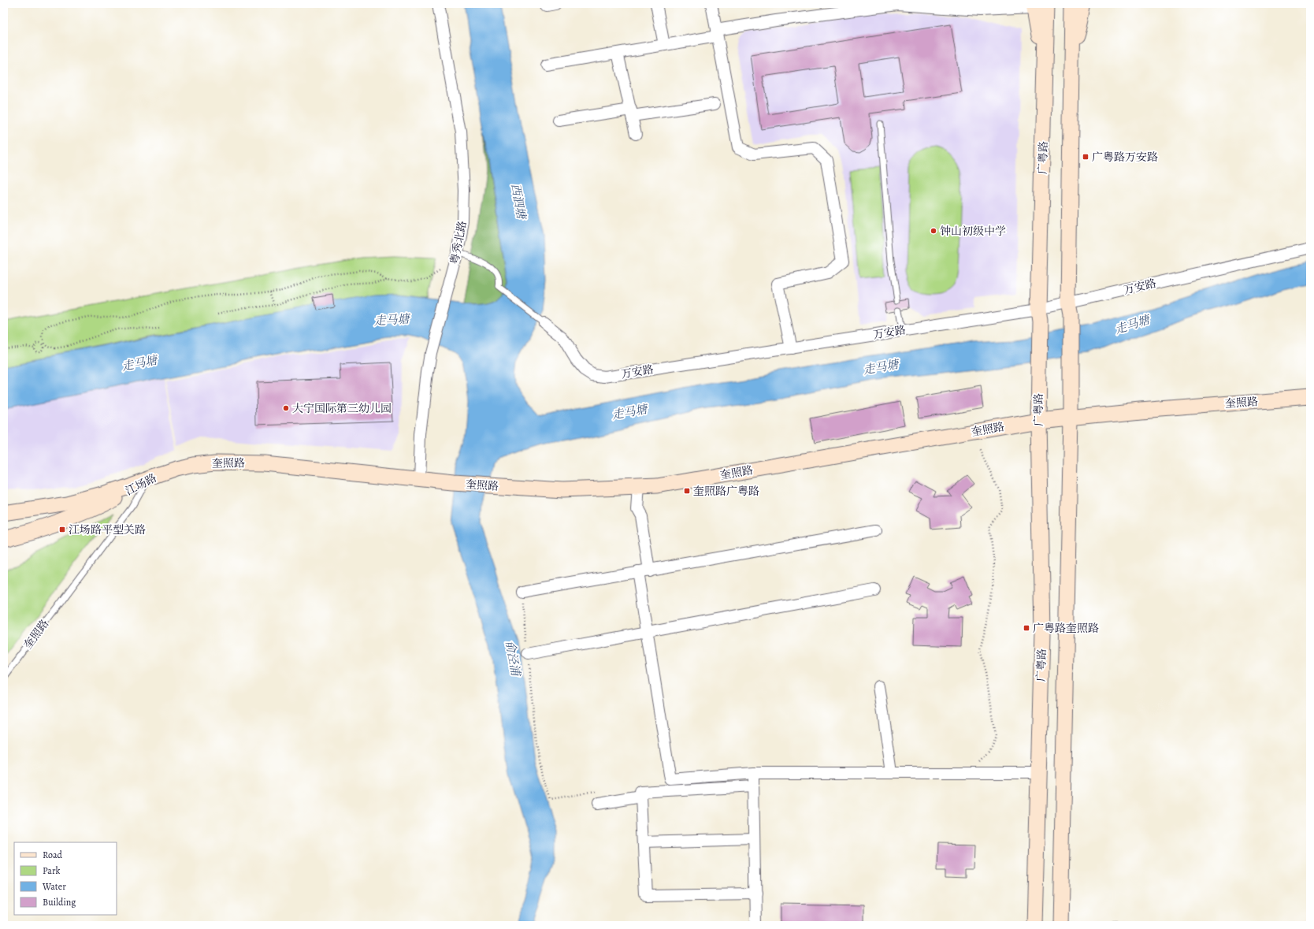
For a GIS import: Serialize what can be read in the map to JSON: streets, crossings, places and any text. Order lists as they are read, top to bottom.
{
  "streets": {
    "main road": ["广粤路", "奎照路", "江场路"],
    "street": ["粤秀北路", "万安路"]
  },
  "crossings": [
    ["广粤路", "万安路"],
    ["广粤路", "奎照路"],
    ["粤秀北路", "万安路"],
    ["粤秀北路", "奎照路"],
    ["奎照路", "江场路"]
  ],
  "water": ["西泗塘", "走马塘", "俞泾浦"],
  "places": {
    "transit": [
      "广粤路万安路",
      "奎照路广粤路",
      "江场路平型关路",
      "广粤路奎照路"
    ],
    "other": ["钟山初级中学", "大宁国际第三幼儿园"]
  },
  "legend": [
    "Road",
    "Park",
    "Water",
    "Building"
  ]
}
